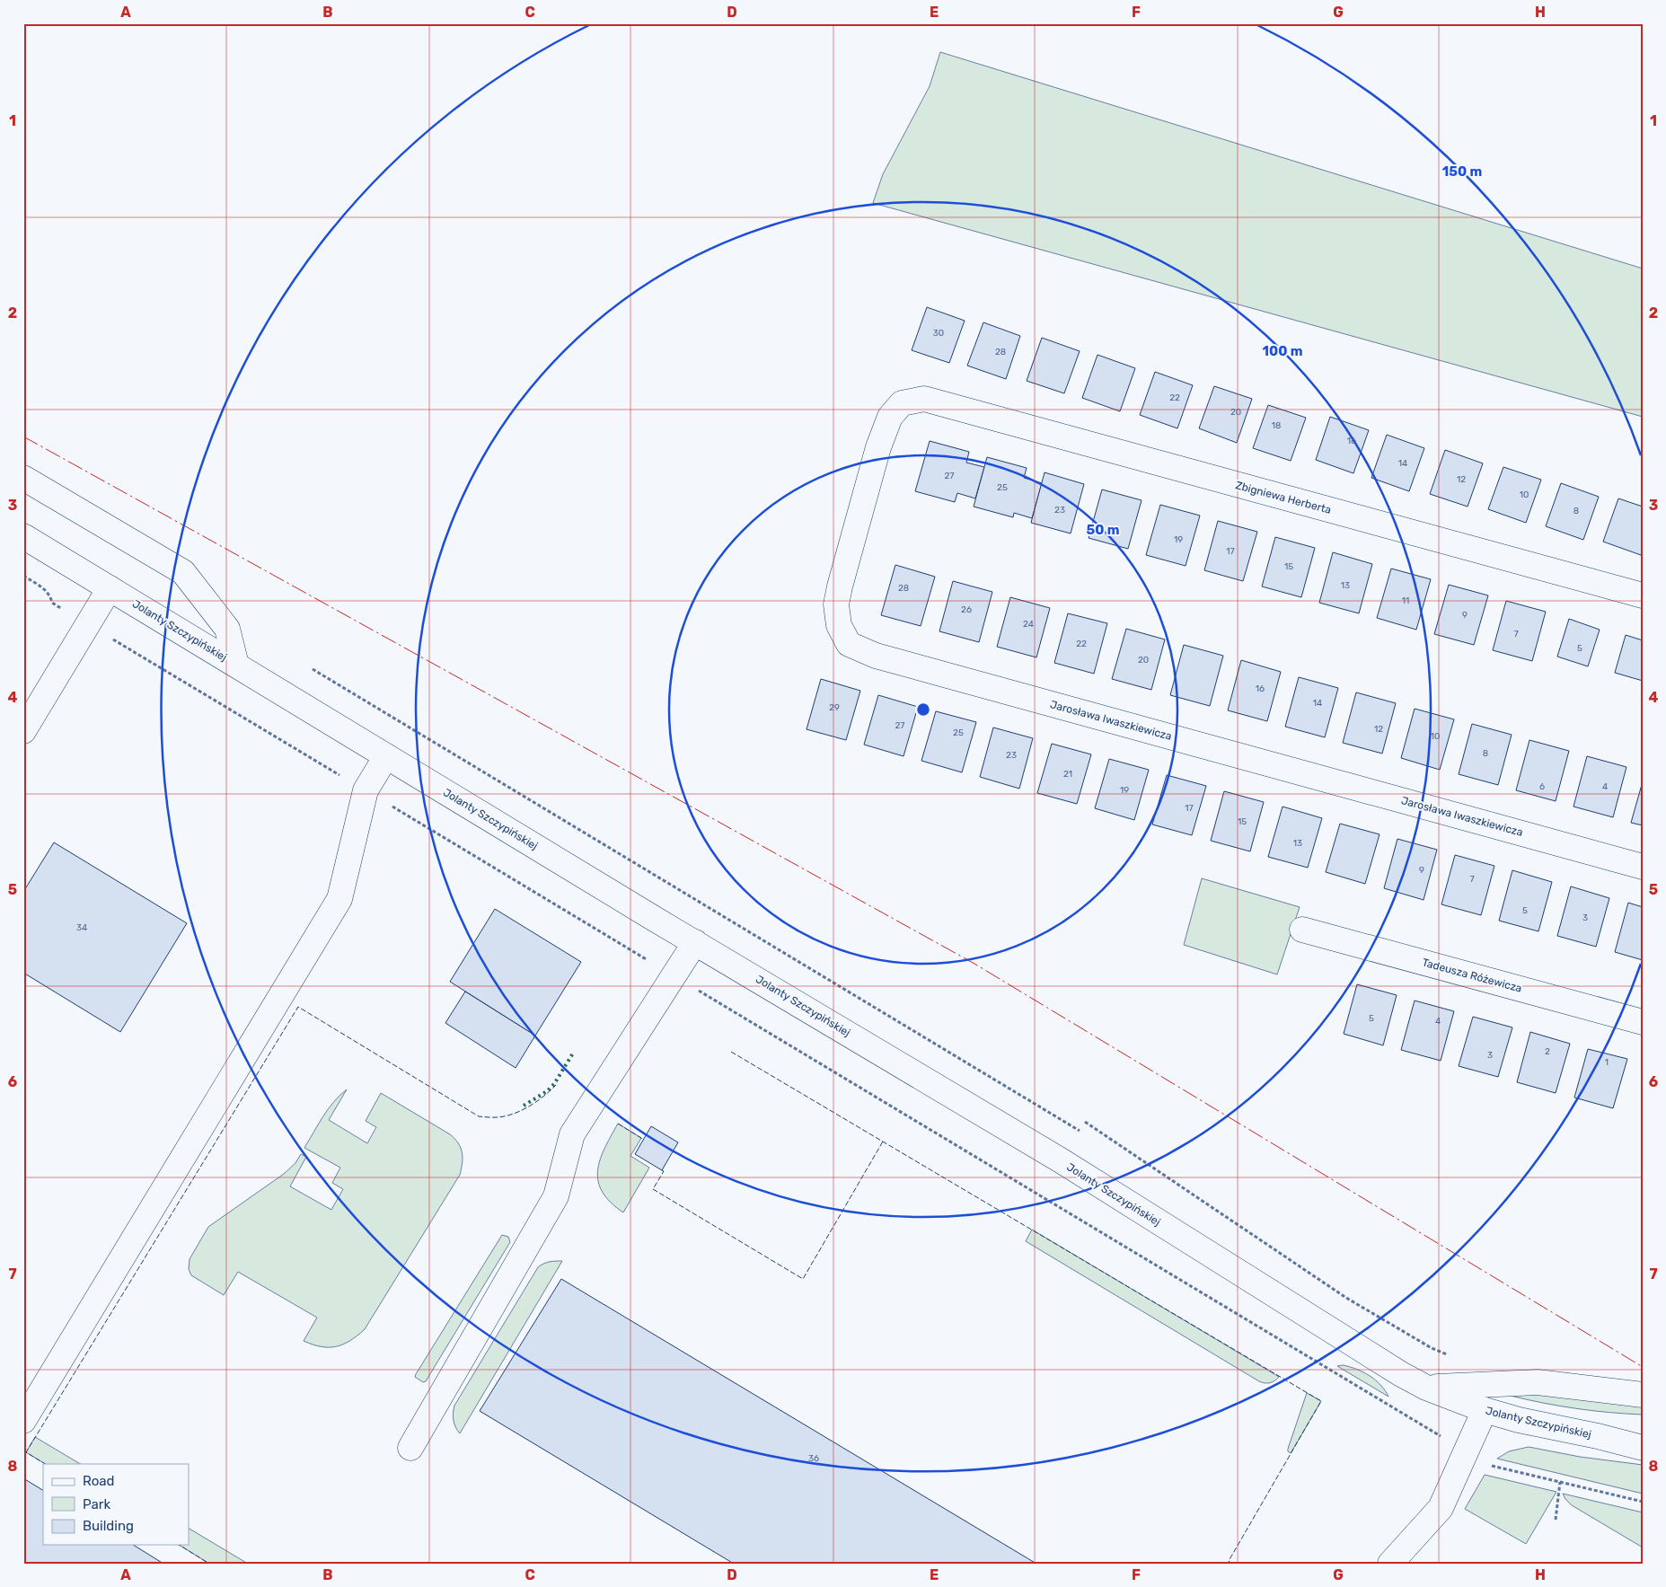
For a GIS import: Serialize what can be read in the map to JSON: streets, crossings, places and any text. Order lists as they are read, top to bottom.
{
  "streets": {
    "street": [
      "Zbigniewa Herberta",
      "Jolanty Szczypińskiej",
      "Jarosława Iwaszkiewicza",
      "Tadeusza Różewicza"
    ]
  },
  "crossings": [
    ["Zbigniewa Herberta", "Jarosława Iwaszkiewicza"]
  ],
  "house_numbers": [
    "30",
    "28",
    "22",
    "20",
    "18",
    "16",
    "14",
    "27",
    "12",
    "25",
    "10",
    "23",
    "8",
    "19",
    "17",
    "15",
    "13",
    "28",
    "11",
    "26",
    "9",
    "24",
    "7",
    "22",
    "5",
    "20",
    "16",
    "14",
    "29",
    "27",
    "12",
    "25",
    "10",
    "8",
    "23",
    "21",
    "6",
    "4",
    "19",
    "17",
    "15",
    "13",
    "9",
    "7",
    "5",
    "3",
    "34",
    "5",
    "4",
    "2",
    "3",
    "1",
    "36"
  ],
  "legend": ["Road", "Park", "Building"],
  "grid": {
    "columns": [
      "A",
      "B",
      "C",
      "D",
      "E",
      "F",
      "G",
      "H"
    ],
    "rows": [
      "1",
      "2",
      "3",
      "4",
      "5",
      "6",
      "7",
      "8"
    ]
  },
  "rings": ["150 m", "100 m", "50 m"]
}
